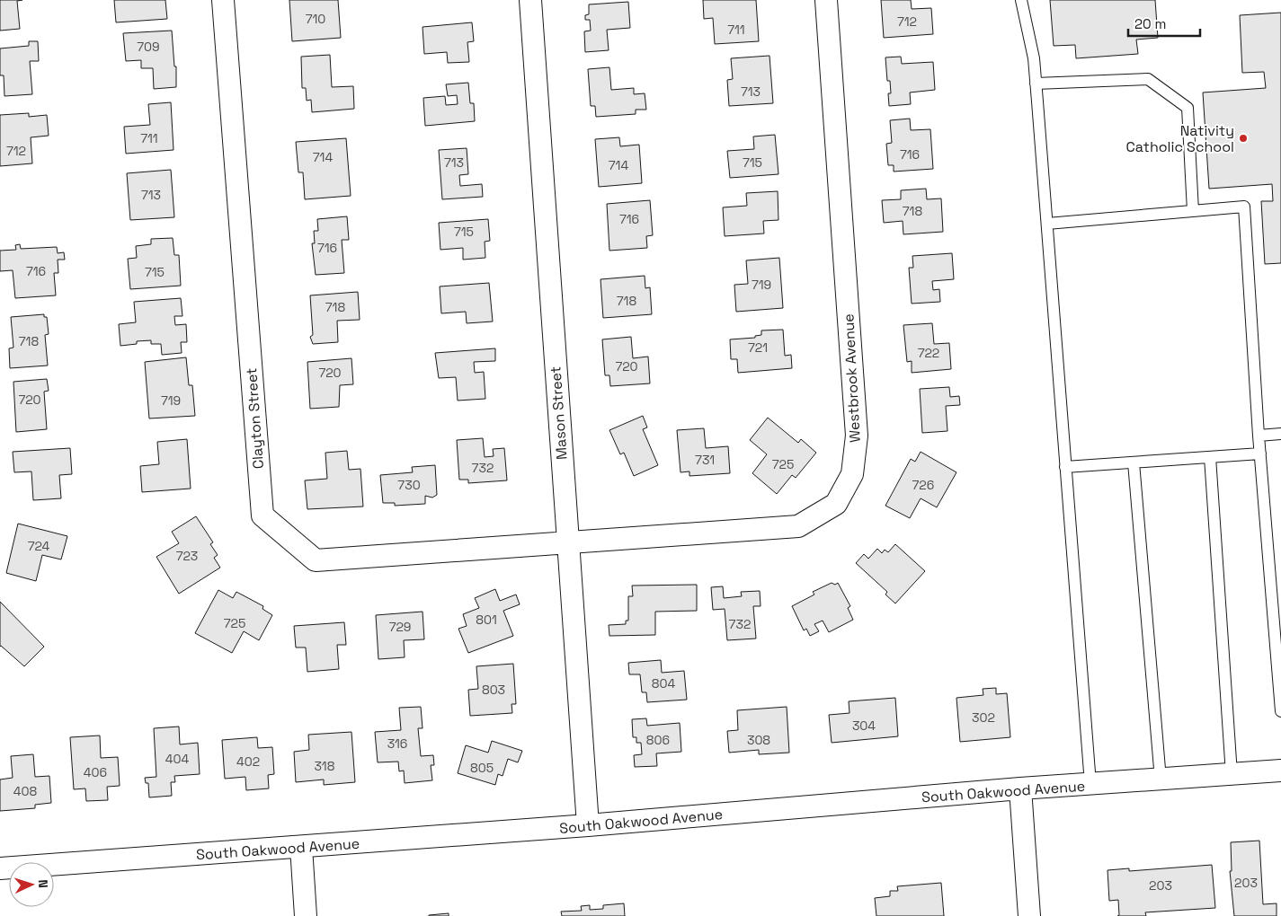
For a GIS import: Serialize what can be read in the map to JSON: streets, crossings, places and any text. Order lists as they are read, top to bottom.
{
  "streets": {
    "street": [
      "Westbrook Avenue",
      "Mason Street",
      "Clayton Street",
      "South Oakwood Avenue"
    ]
  },
  "crossings": [
    ["Westbrook Avenue", "Mason Street"],
    ["Westbrook Avenue", "Clayton Street"],
    ["Mason Street", "Clayton Street"],
    ["Mason Street", "South Oakwood Avenue"]
  ],
  "places": ["Nativity Catholic School"],
  "house_numbers": [
    "710",
    "712",
    "711",
    "709",
    "713",
    "711",
    "712",
    "716",
    "714",
    "713",
    "715",
    "714",
    "713",
    "718",
    "716",
    "715",
    "716",
    "716",
    "715",
    "719",
    "718",
    "718",
    "718",
    "721",
    "722",
    "720",
    "720",
    "720",
    "719",
    "731",
    "725",
    "732",
    "730",
    "726",
    "724",
    "723",
    "801",
    "725",
    "732",
    "729",
    "804",
    "803",
    "302",
    "304",
    "806",
    "308",
    "316",
    "404",
    "402",
    "318",
    "805",
    "406",
    "408",
    "203",
    "203"
  ],
  "scale_bar": "20 m",
  "north": "right"
}
